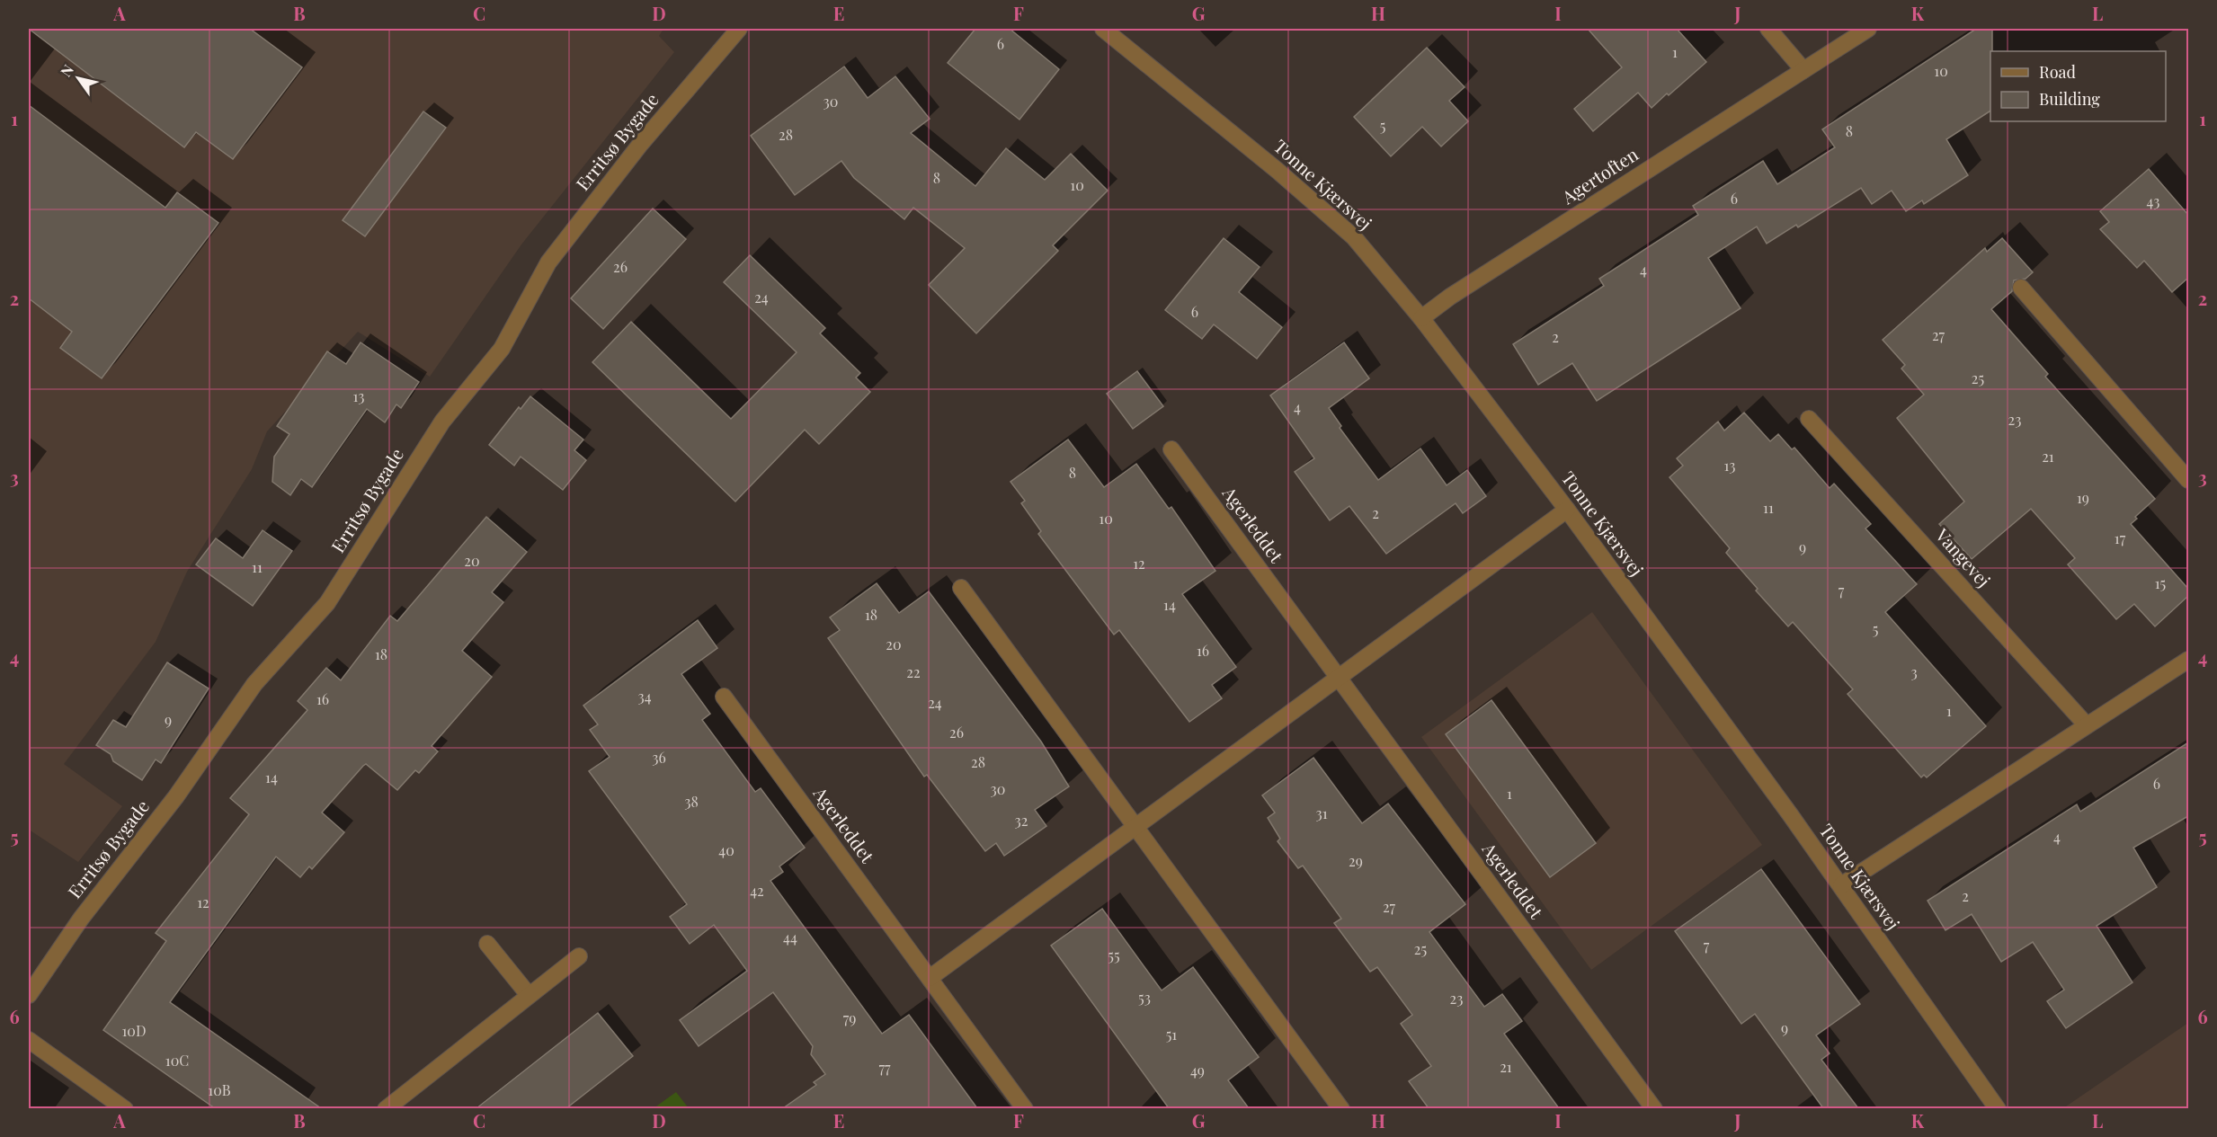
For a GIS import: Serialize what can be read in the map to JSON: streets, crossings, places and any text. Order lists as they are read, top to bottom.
{
  "streets": {
    "street": [
      "Erritsø Bygade",
      "Agertoften",
      "Tonne Kjærsvej",
      "Agerleddet",
      "Vangevej"
    ]
  },
  "crossings": [
    ["Agertoften", "Tonne Kjærsvej"]
  ],
  "house_numbers": [
    "6",
    "1",
    "10",
    "30",
    "5",
    "8",
    "28",
    "8",
    "10",
    "6",
    "43",
    "26",
    "4",
    "24",
    "6",
    "27",
    "2",
    "25",
    "13",
    "4",
    "23",
    "21",
    "13",
    "8",
    "19",
    "11",
    "2",
    "10",
    "17",
    "9",
    "20",
    "12",
    "11",
    "15",
    "7",
    "14",
    "18",
    "5",
    "20",
    "16",
    "18",
    "22",
    "3",
    "34",
    "16",
    "24",
    "1",
    "9",
    "26",
    "36",
    "28",
    "14",
    "6",
    "30",
    "1",
    "38",
    "31",
    "32",
    "4",
    "40",
    "29",
    "42",
    "2",
    "12",
    "27",
    "44",
    "7",
    "25",
    "55",
    "53",
    "23",
    "79",
    "9",
    "10D",
    "51",
    "10C",
    "21",
    "77",
    "49",
    "10B"
  ],
  "legend": ["Road", "Building"],
  "north": "top left",
  "grid": {
    "columns": [
      "A",
      "B",
      "C",
      "D",
      "E",
      "F",
      "G",
      "H",
      "I",
      "J",
      "K",
      "L"
    ],
    "rows": [
      "1",
      "2",
      "3",
      "4",
      "5",
      "6"
    ]
  }
}
